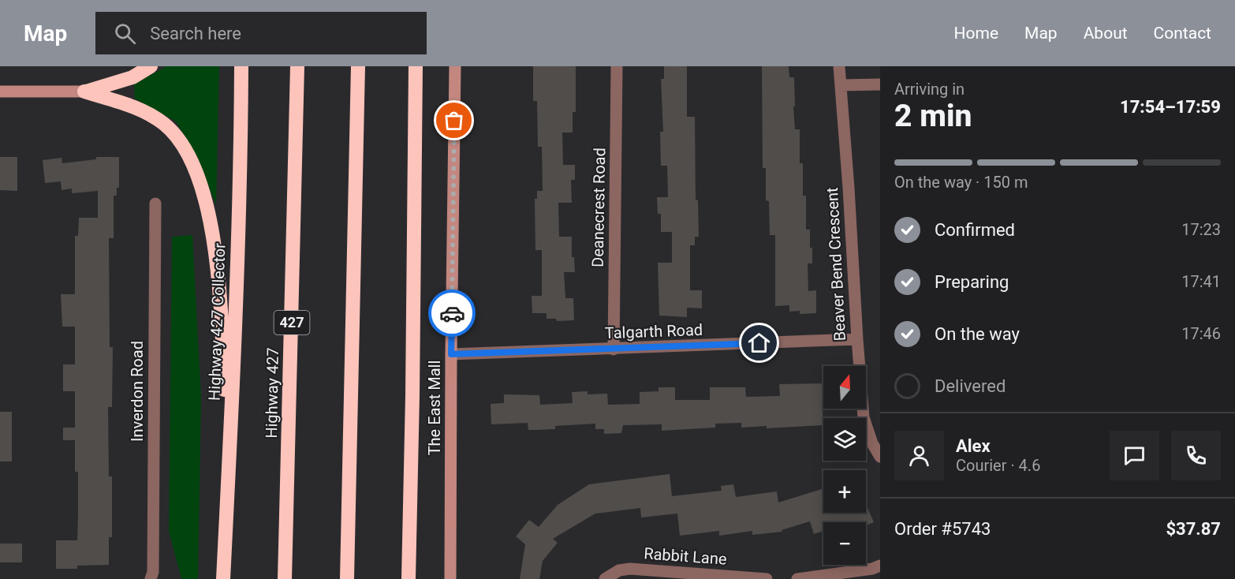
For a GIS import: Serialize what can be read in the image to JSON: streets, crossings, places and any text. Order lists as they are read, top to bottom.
{
  "streets": {
    "highway": ["Highway 427 Collector", "427", "Highway 427"],
    "main road": ["The East Mall"],
    "street": [
      "Deanecrest Road",
      "Beaver Bend Crescent",
      "Talgarth Road",
      "Inverdon Road",
      "Rabbit Lane"
    ]
  },
  "crossings": [
    ["Deanecrest Road", "Talgarth Road"],
    ["Beaver Bend Crescent", "Talgarth Road"],
    ["Talgarth Road", "The East Mall"]
  ],
  "north": "top",
  "page": {
    "header": "Map",
    "search": "Search here",
    "nav": [
      "Home",
      "Map",
      "About",
      "Contact"
    ],
    "heading": ["2 min", "Arriving in", "17:54–17:59"],
    "panel": [
      "Alex",
      "Courier · 4.6",
      "Order #5743",
      "$37.87"
    ],
    "bar": "On the way · 150 m",
    "list": [
      ["Confirmed", "17:23"],
      ["Preparing", "17:41"],
      ["On the way", "17:46"],
      "Delivered"
    ],
    "map_buttons": ["+", "−"]
  }
}
